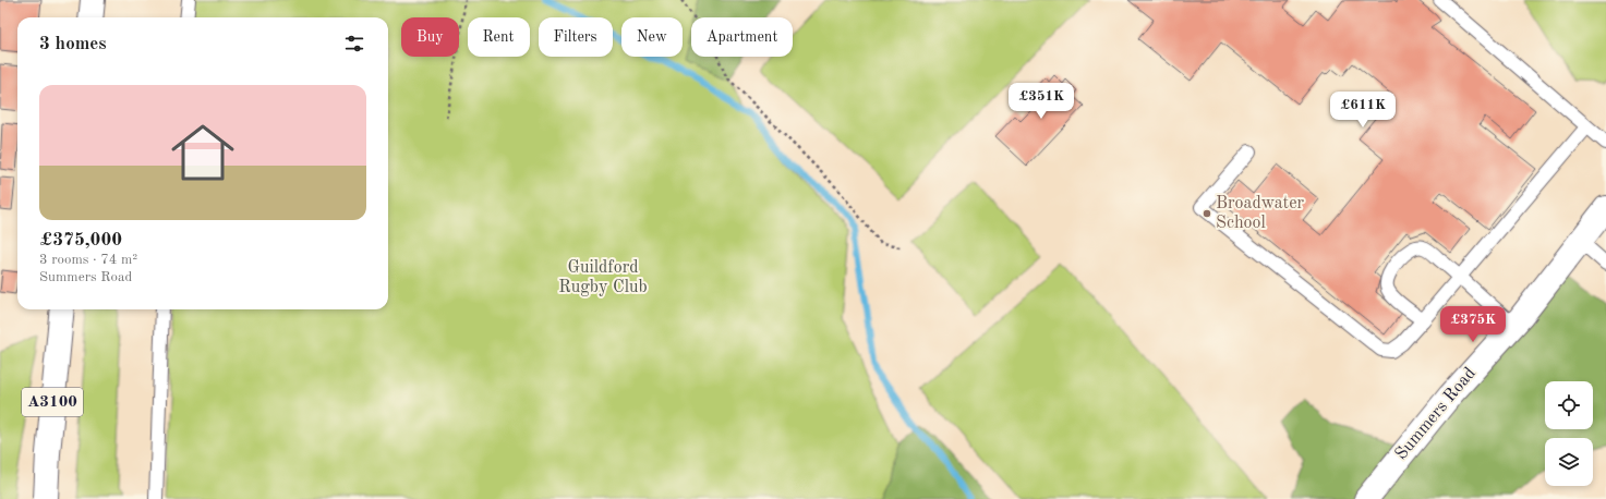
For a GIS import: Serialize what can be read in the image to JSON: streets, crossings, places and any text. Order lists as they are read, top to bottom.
{
  "streets": {
    "street": ["A3100", "Summers Road"]
  },
  "parks": ["Guildford Rugby Club"],
  "places": ["Broadwater School"],
  "page": {
    "chip": [
      "Buy",
      "Rent",
      "Filters",
      "New",
      "Apartment"
    ],
    "heading": "3 homes",
    "list": [
      {
        "name": "£375,000",
        "note": "3 rooms · 74 m² · Summers Road"
      }
    ],
    "price": ["£351K", "£611K", "£375K"]
  }
}
